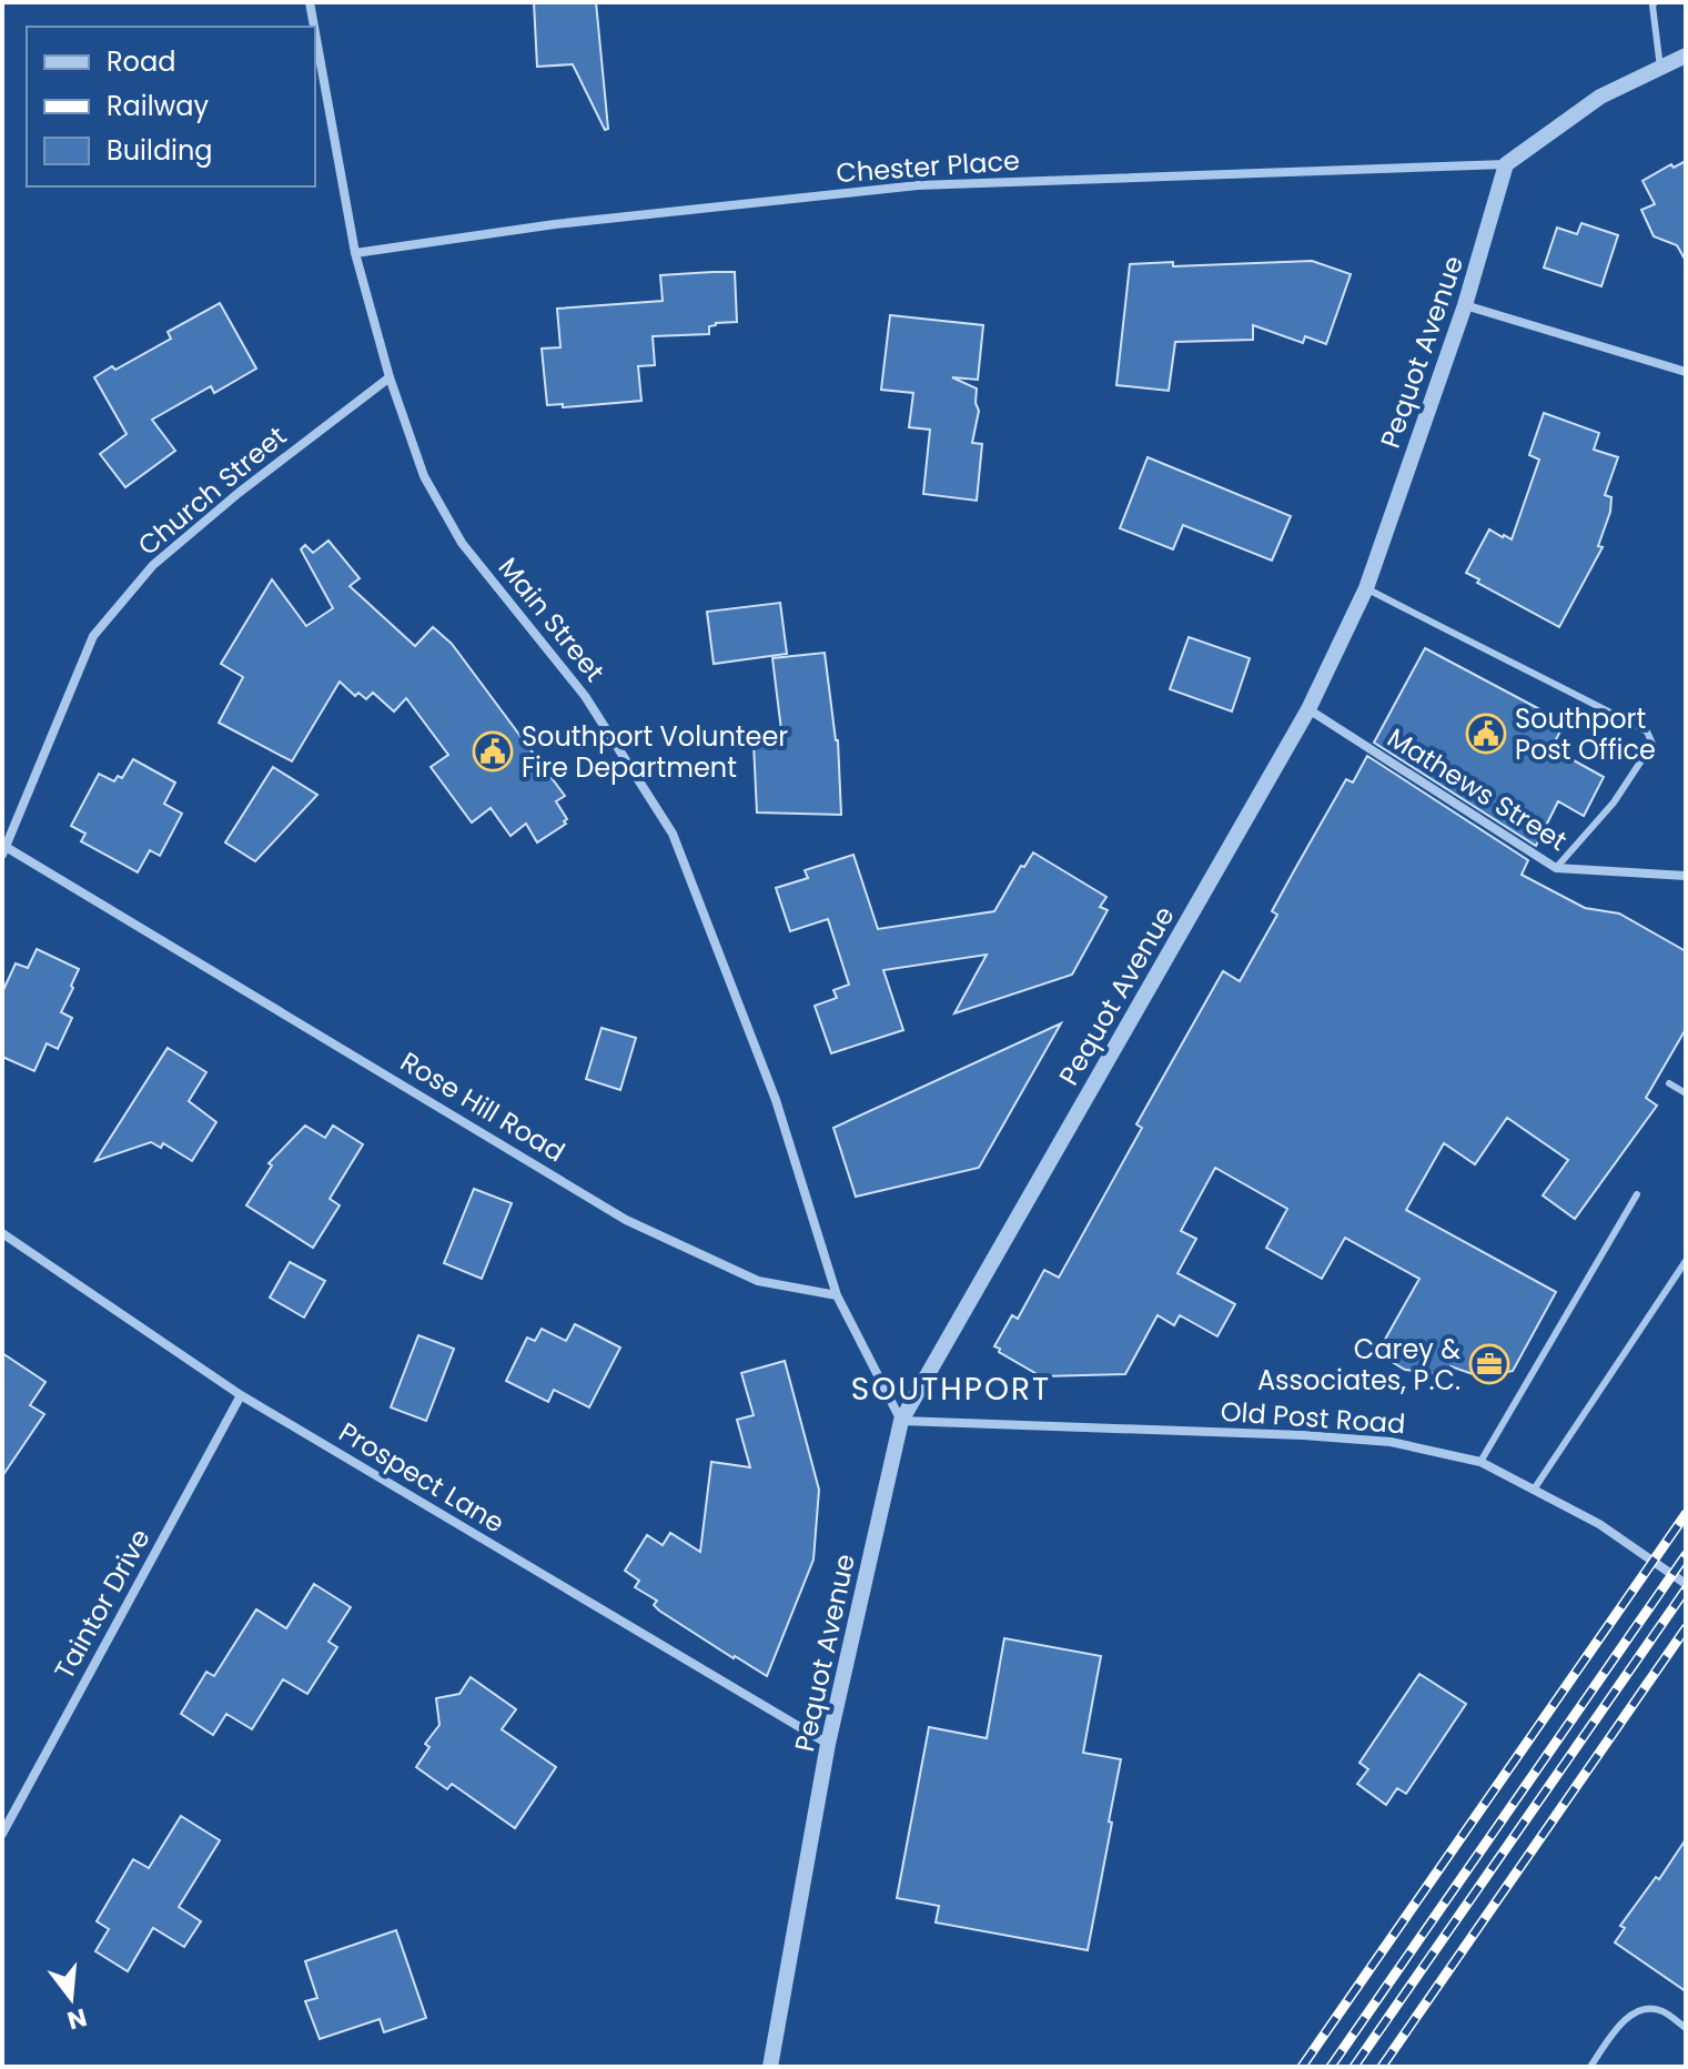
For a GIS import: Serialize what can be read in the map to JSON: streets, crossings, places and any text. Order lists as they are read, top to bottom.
{
  "streets": {
    "street": [
      "Chester Place",
      "Pequot Avenue",
      "Church Street",
      "Main Street",
      "Mathews Street",
      "Rose Hill Road",
      "Old Post Road",
      "Prospect Lane",
      "Taintor Drive"
    ]
  },
  "crossings": [
    ["Chester Place", "Pequot Avenue"],
    ["Chester Place", "Main Street"],
    ["Pequot Avenue", "Mathews Street"],
    ["Pequot Avenue", "Old Post Road"],
    ["Pequot Avenue", "Prospect Lane"],
    ["Church Street", "Main Street"],
    ["Church Street", "Rose Hill Road"],
    ["Main Street", "Rose Hill Road"],
    ["Prospect Lane", "Taintor Drive"]
  ],
  "districts": ["SOUTHPORT"],
  "places": {
    "public building": ["Southport Post Office", "Southport Volunteer Fire Department"],
    "office": ["Carey & Associates, P.C."]
  },
  "legend": ["Road", "Railway", "Building"],
  "north": "bottom"
}
